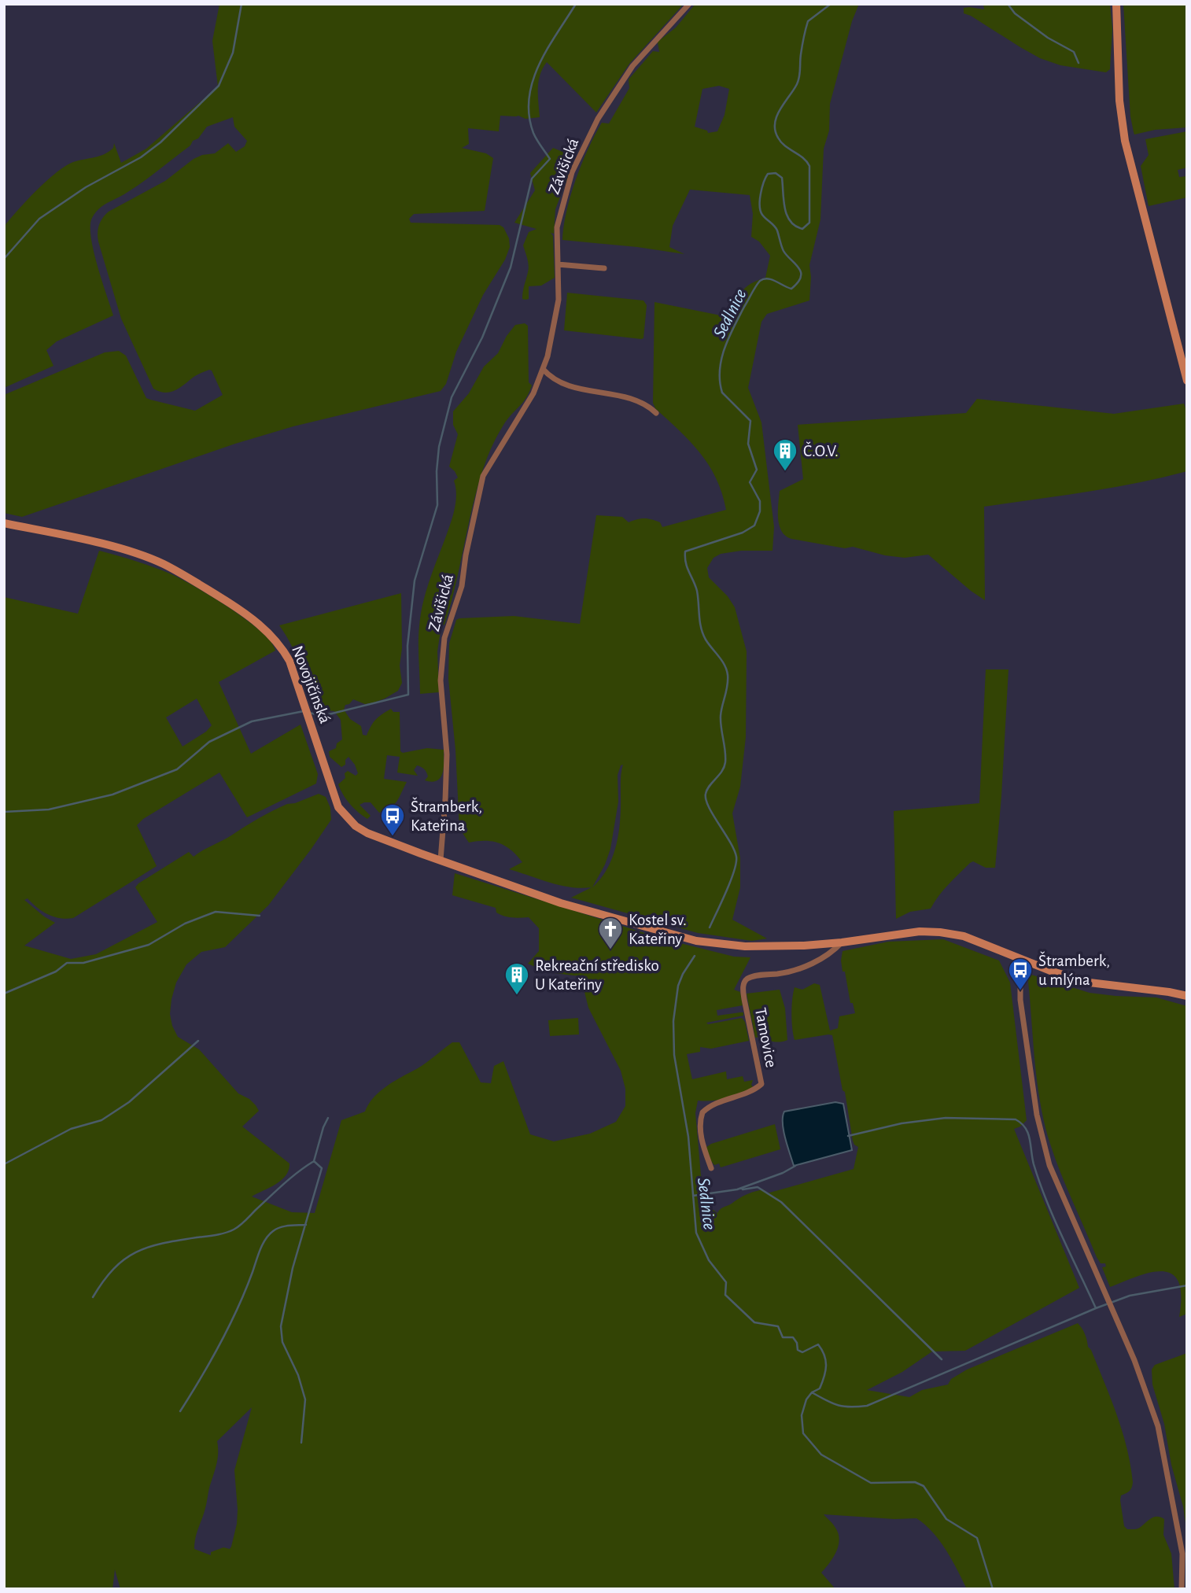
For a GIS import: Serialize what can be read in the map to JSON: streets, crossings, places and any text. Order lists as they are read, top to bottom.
{
  "streets": {
    "street": ["Závišická", "Novojičínská", "Tamovice"]
  },
  "crossings": [
    ["Závišická", "Novojičínská"],
    ["Novojičínská", "Tamovice"]
  ],
  "water": ["Sedlnice"],
  "places": {
    "building": ["Č.O.V.", "Rekreační středisko U Kateřiny"],
    "bus stop": ["Štramberk, Kateřina", "Štramberk, u mlýna"],
    "church": ["Kostel sv. Kateřiny"]
  }
}
